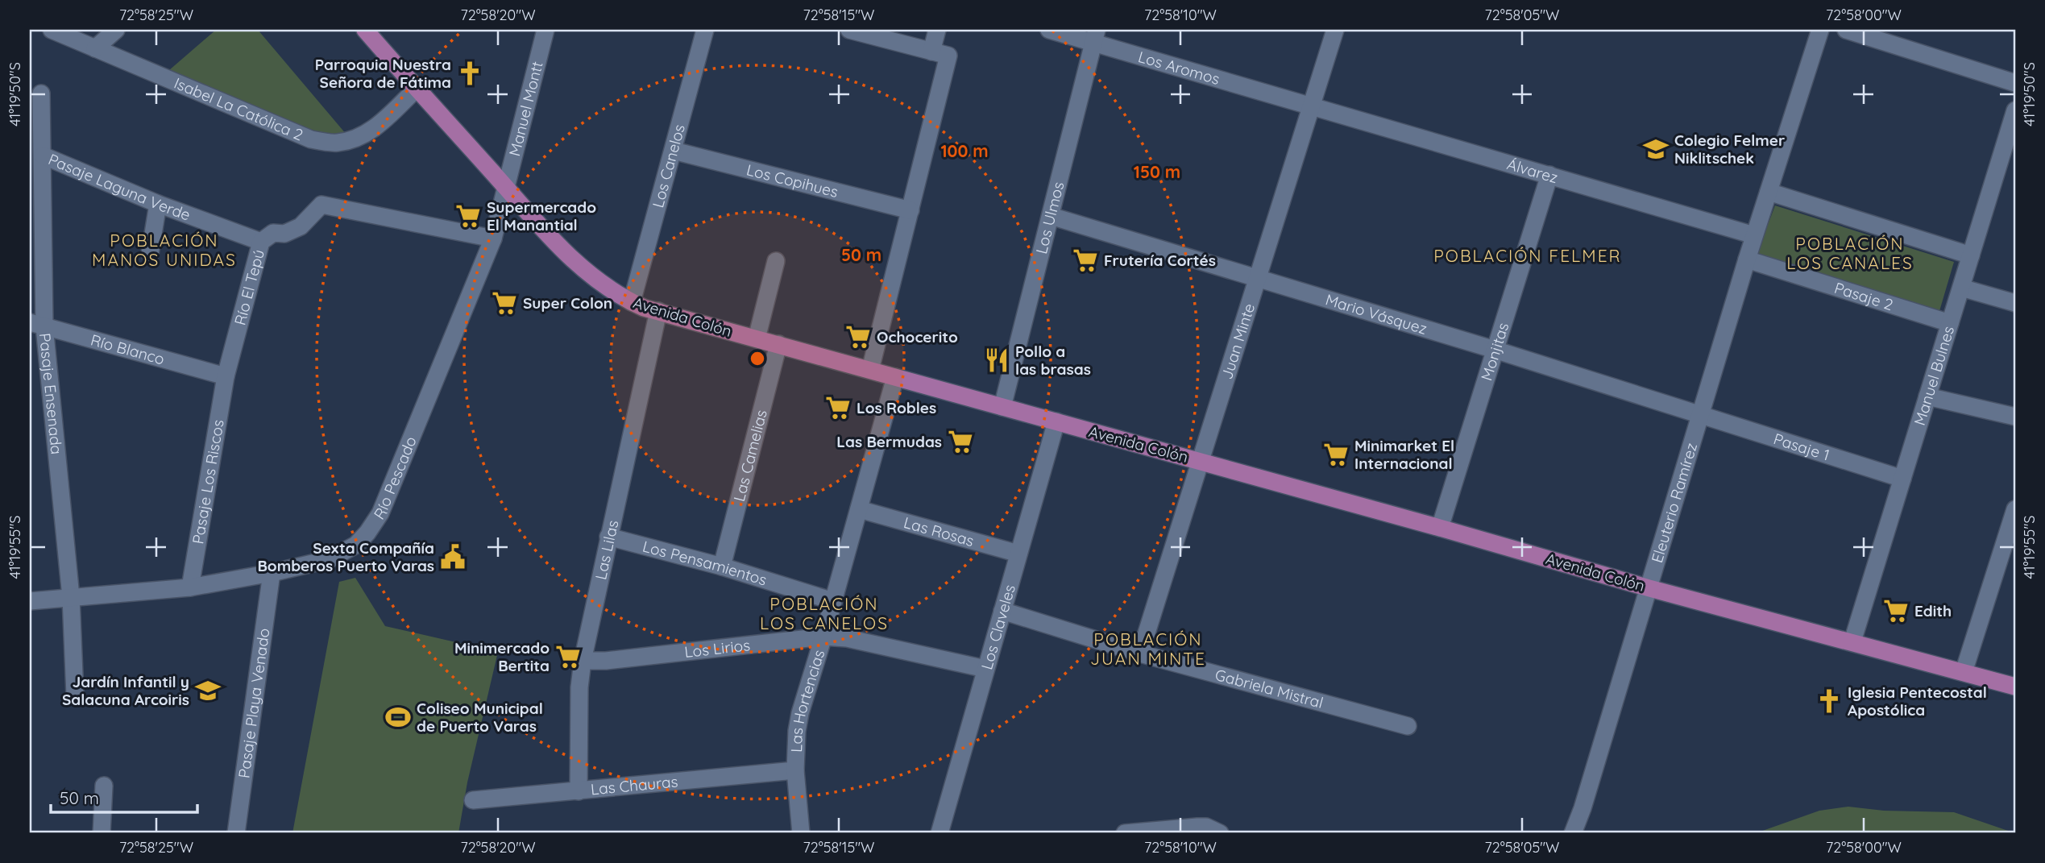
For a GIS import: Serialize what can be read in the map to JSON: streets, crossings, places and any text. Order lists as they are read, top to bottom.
{
  "streets": {
    "main road": ["Avenida Colón"],
    "street": [
      "Los Aromos",
      "Isabel La Católica 2",
      "Manuel Montt",
      "Los Canelos",
      "Álvarez",
      "Los Copihues",
      "Pasaje Laguna Verde",
      "Los Ulmos",
      "Río El Tepú",
      "Pasaje 2",
      "Mario Vásquez",
      "Juan Minte",
      "Río Blanco",
      "Monjitas",
      "Manuel Bulnes",
      "Pasaje Ensenada",
      "Pasaje 1",
      "Las Camelias",
      "Río Pescado",
      "Pasaje Los Riscos",
      "Eleuterio Ramírez",
      "Las Rosas",
      "Las Lilas",
      "Los Pensamientos",
      "Los Claveles",
      "Los Lirios",
      "Gabriela Mistral",
      "Las Hortencias",
      "Pasaje Playa Venado",
      "Las Chauras"
    ]
  },
  "crossings": [
    ["Los Aromos", "Álvarez"],
    ["Los Aromos", "Los Ulmos"],
    ["Los Aromos", "Juan Minte"],
    ["Isabel La Católica 2", "Avenida Colón"],
    ["Manuel Montt", "Avenida Colón"],
    ["Manuel Montt", "Río Pescado"],
    ["Los Canelos", "Los Copihues"],
    ["Los Canelos", "Avenida Colón"],
    ["Álvarez", "Juan Minte"],
    ["Álvarez", "Monjitas"],
    ["Álvarez", "Eleuterio Ramírez"],
    ["Pasaje Laguna Verde", "Río El Tepú"],
    ["Pasaje Laguna Verde", "Pasaje Ensenada"],
    ["Los Ulmos", "Mario Vásquez"],
    ["Los Ulmos", "Avenida Colón"],
    ["Río El Tepú", "Río Blanco"],
    ["Río El Tepú", "Río Pescado"],
    ["Río El Tepú", "Pasaje Los Riscos"],
    ["Pasaje 2", "Manuel Bulnes"],
    ["Pasaje 2", "Eleuterio Ramírez"],
    ["Mario Vásquez", "Juan Minte"],
    ["Mario Vásquez", "Monjitas"],
    ["Mario Vásquez", "Pasaje 1"],
    ["Mario Vásquez", "Eleuterio Ramírez"],
    ["Avenida Colón", "Juan Minte"],
    ["Avenida Colón", "Monjitas"],
    ["Avenida Colón", "Manuel Bulnes"],
    ["Avenida Colón", "Las Camelias"],
    ["Avenida Colón", "Río Pescado"],
    ["Avenida Colón", "Eleuterio Ramírez"],
    ["Avenida Colón", "Las Lilas"],
    ["Avenida Colón", "Los Claveles"],
    ["Avenida Colón", "Las Hortencias"],
    ["Juan Minte", "Gabriela Mistral"],
    ["Río Blanco", "Pasaje Ensenada"],
    ["Río Blanco", "Pasaje Los Riscos"],
    ["Manuel Bulnes", "Pasaje 1"],
    ["Pasaje Ensenada", "Río Pescado"],
    ["Pasaje 1", "Eleuterio Ramírez"],
    ["Las Camelias", "Los Pensamientos"],
    ["Río Pescado", "Pasaje Los Riscos"],
    ["Río Pescado", "Pasaje Playa Venado"],
    ["Las Rosas", "Los Claveles"],
    ["Las Rosas", "Las Hortencias"],
    ["Las Lilas", "Los Pensamientos"],
    ["Las Lilas", "Los Lirios"],
    ["Las Lilas", "Las Chauras"],
    ["Los Pensamientos", "Las Hortencias"],
    ["Los Claveles", "Los Lirios"],
    ["Los Claveles", "Gabriela Mistral"],
    ["Los Lirios", "Las Hortencias"],
    ["Las Hortencias", "Las Chauras"]
  ],
  "districts": [
    "POBLACIÓN MANOS UNIDAS",
    "POBLACIÓN LOS CANALES",
    "POBLACIÓN FELMER",
    "POBLACIÓN LOS CANELOS",
    "POBLACIÓN JUAN MINTE"
  ],
  "places": {
    "church": ["Parroquia Nuestra Señora de Fátima", "Iglesia Pentecostal Apostólica"],
    "school or university": ["Colegio Felmer Niklitschek", "Jardín Infantil y Salacuna Arcoiris"],
    "supermarket": [
      "Supermercado El Manantial",
      "Frutería Cortés",
      "Super Colon",
      "Ochocerito",
      "Los Robles",
      "Las Bermudas",
      "Minimarket El Internacional",
      "Edith",
      "Minimercado Bertita"
    ],
    "restaurant": ["Pollo a las brasas"],
    "public building": ["Sexta Compañía Bomberos Puerto Varas"],
    "sports": ["Coliseo Municipal de Puerto Varas"]
  },
  "scale_bar": "50 m",
  "coordinates": [
    "72°58'25\"W",
    "72°58'20\"W",
    "72°58'15\"W",
    "72°58'10\"W",
    "72°58'05\"W",
    "72°58'00\"W",
    "41°19'50\"S",
    "41°19'55\"S"
  ],
  "rings": ["100 m", "150 m", "50 m"]
}
